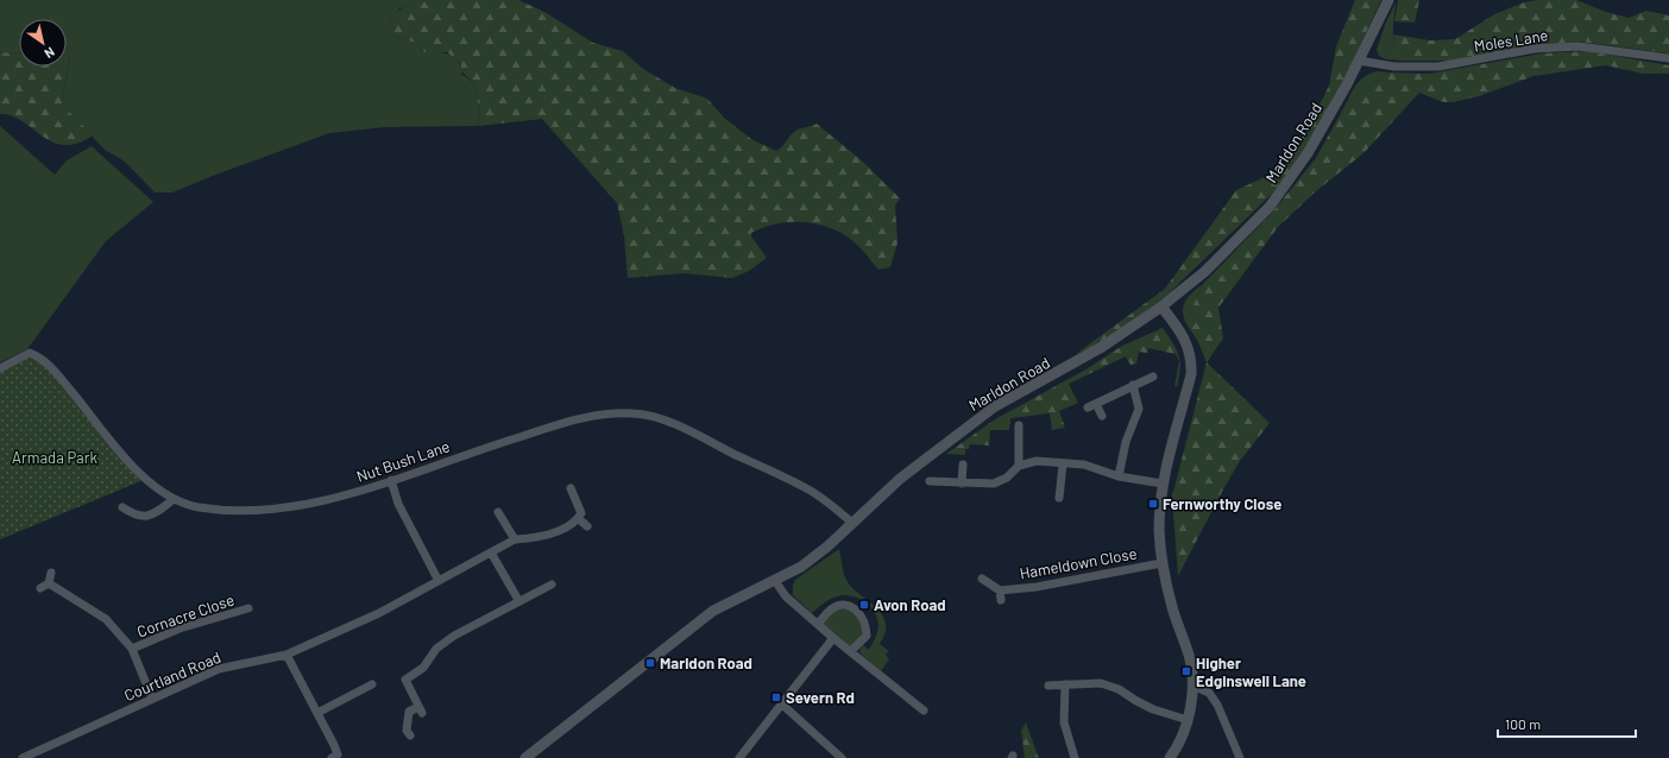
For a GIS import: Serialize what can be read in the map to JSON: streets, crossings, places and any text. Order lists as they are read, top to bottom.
{
  "streets": {
    "street": [
      "Moles Lane",
      "Marldon Road",
      "Nut Bush Lane",
      "Hameldown Close",
      "Cornacre Close",
      "Courtland Road"
    ]
  },
  "crossings": [
    ["Moles Lane", "Marldon Road"],
    ["Marldon Road", "Nut Bush Lane"]
  ],
  "parks": ["Armada Park"],
  "places": {
    "transit": [
      "Fernworthy Close",
      "Avon Road",
      "Marldon Road",
      "Higher Edginswell Lane",
      "Severn Rd"
    ]
  },
  "scale_bar": "100 m",
  "north": "bottom right"
}
